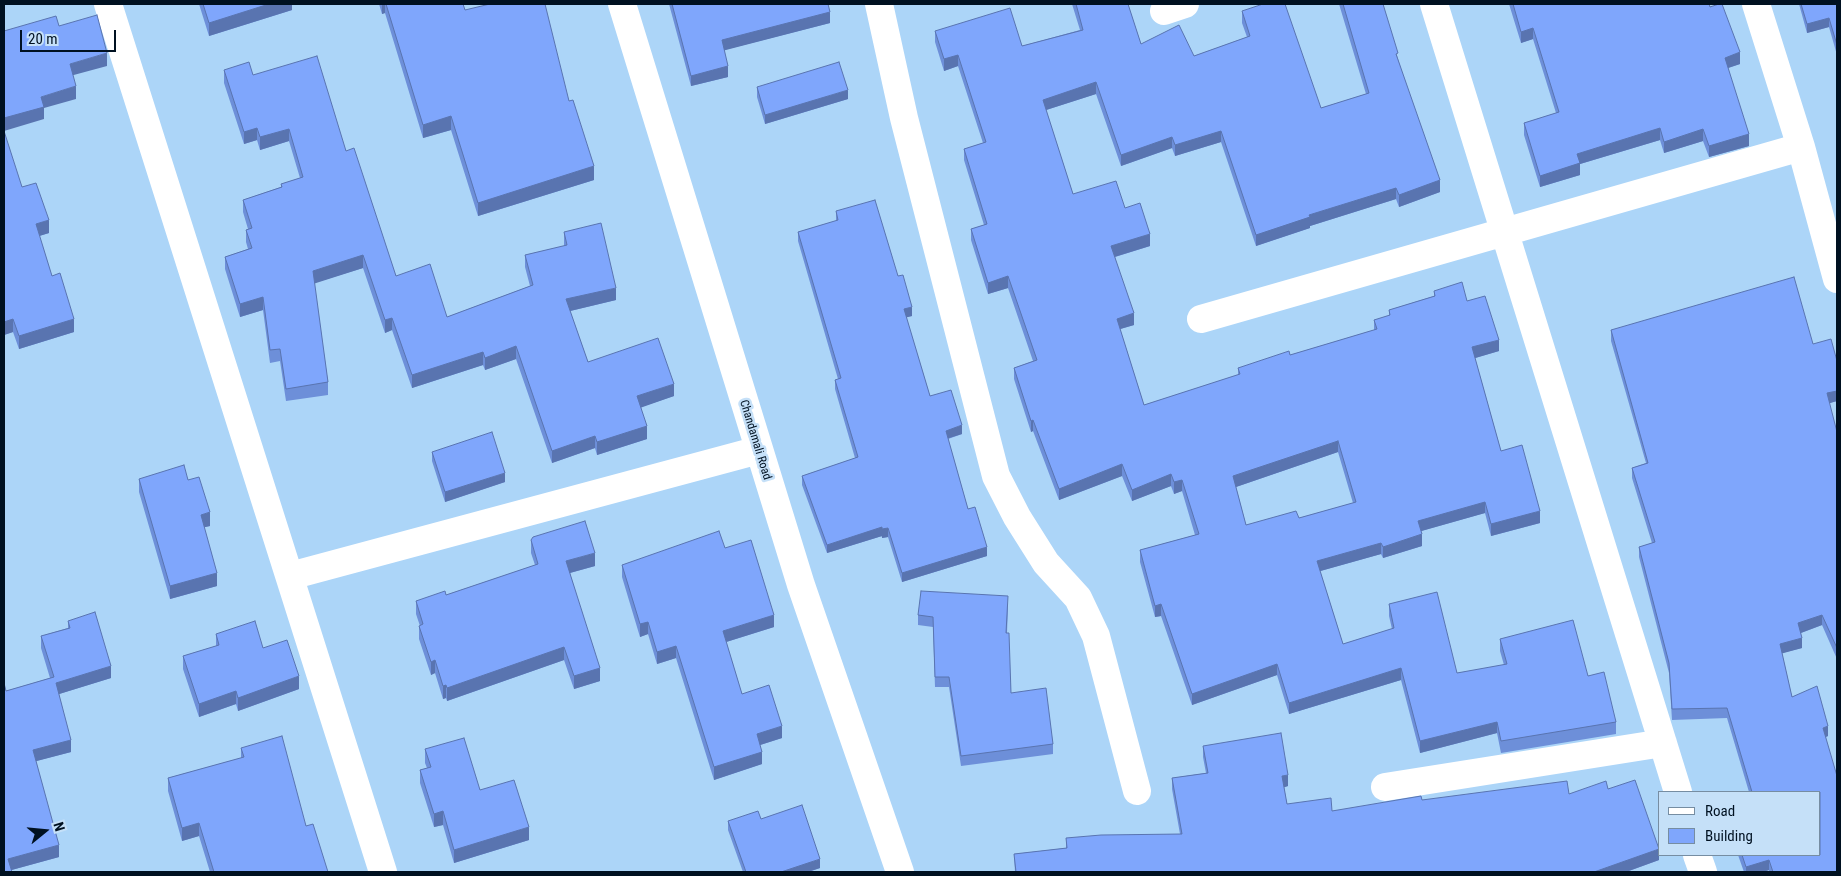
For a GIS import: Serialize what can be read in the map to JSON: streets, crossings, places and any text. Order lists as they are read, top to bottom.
{
  "streets": {
    "street": ["Chandamali Road"]
  },
  "legend": ["Road", "Building"],
  "scale_bar": "20 m",
  "north": "right"
}
